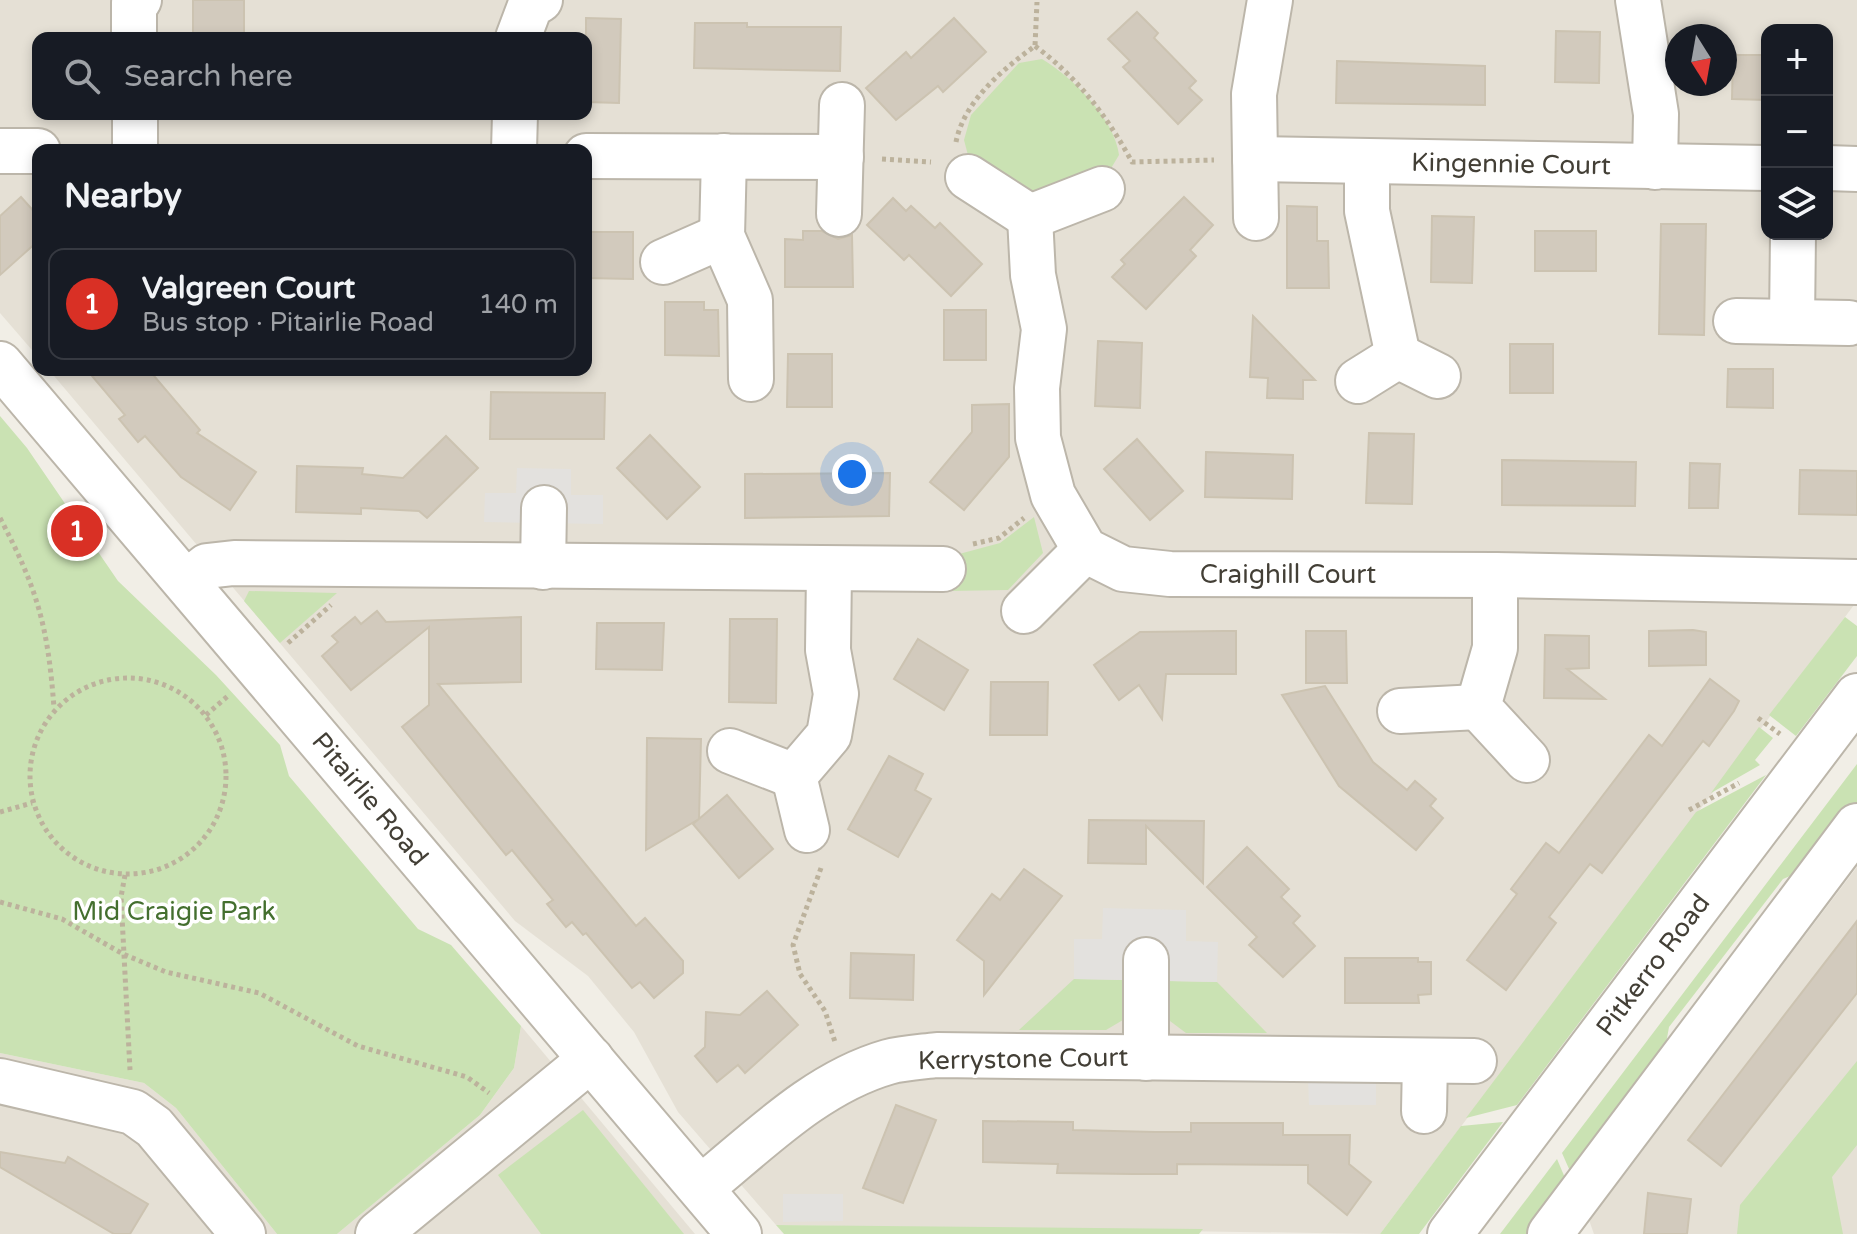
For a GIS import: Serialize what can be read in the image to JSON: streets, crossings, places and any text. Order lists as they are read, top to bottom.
{
  "streets": {
    "street": [
      "Kingennie Court",
      "Craighill Court",
      "Pitairlie Road",
      "Pitkerro Road",
      "Kerrystone Court"
    ]
  },
  "crossings": [
    ["Pitairlie Road", "Kerrystone Court"]
  ],
  "parks": ["Mid Craigie Park"],
  "north": "bottom",
  "page": {
    "map_buttons": ["+", "−"],
    "search": "Search here",
    "heading": "Nearby",
    "list": [
      {
        "mark": "1",
        "name": "Valgreen Court",
        "note": "Bus stop · Pitairlie Road",
        "value": "140 m"
      }
    ],
    "pins": "1"
  }
}
